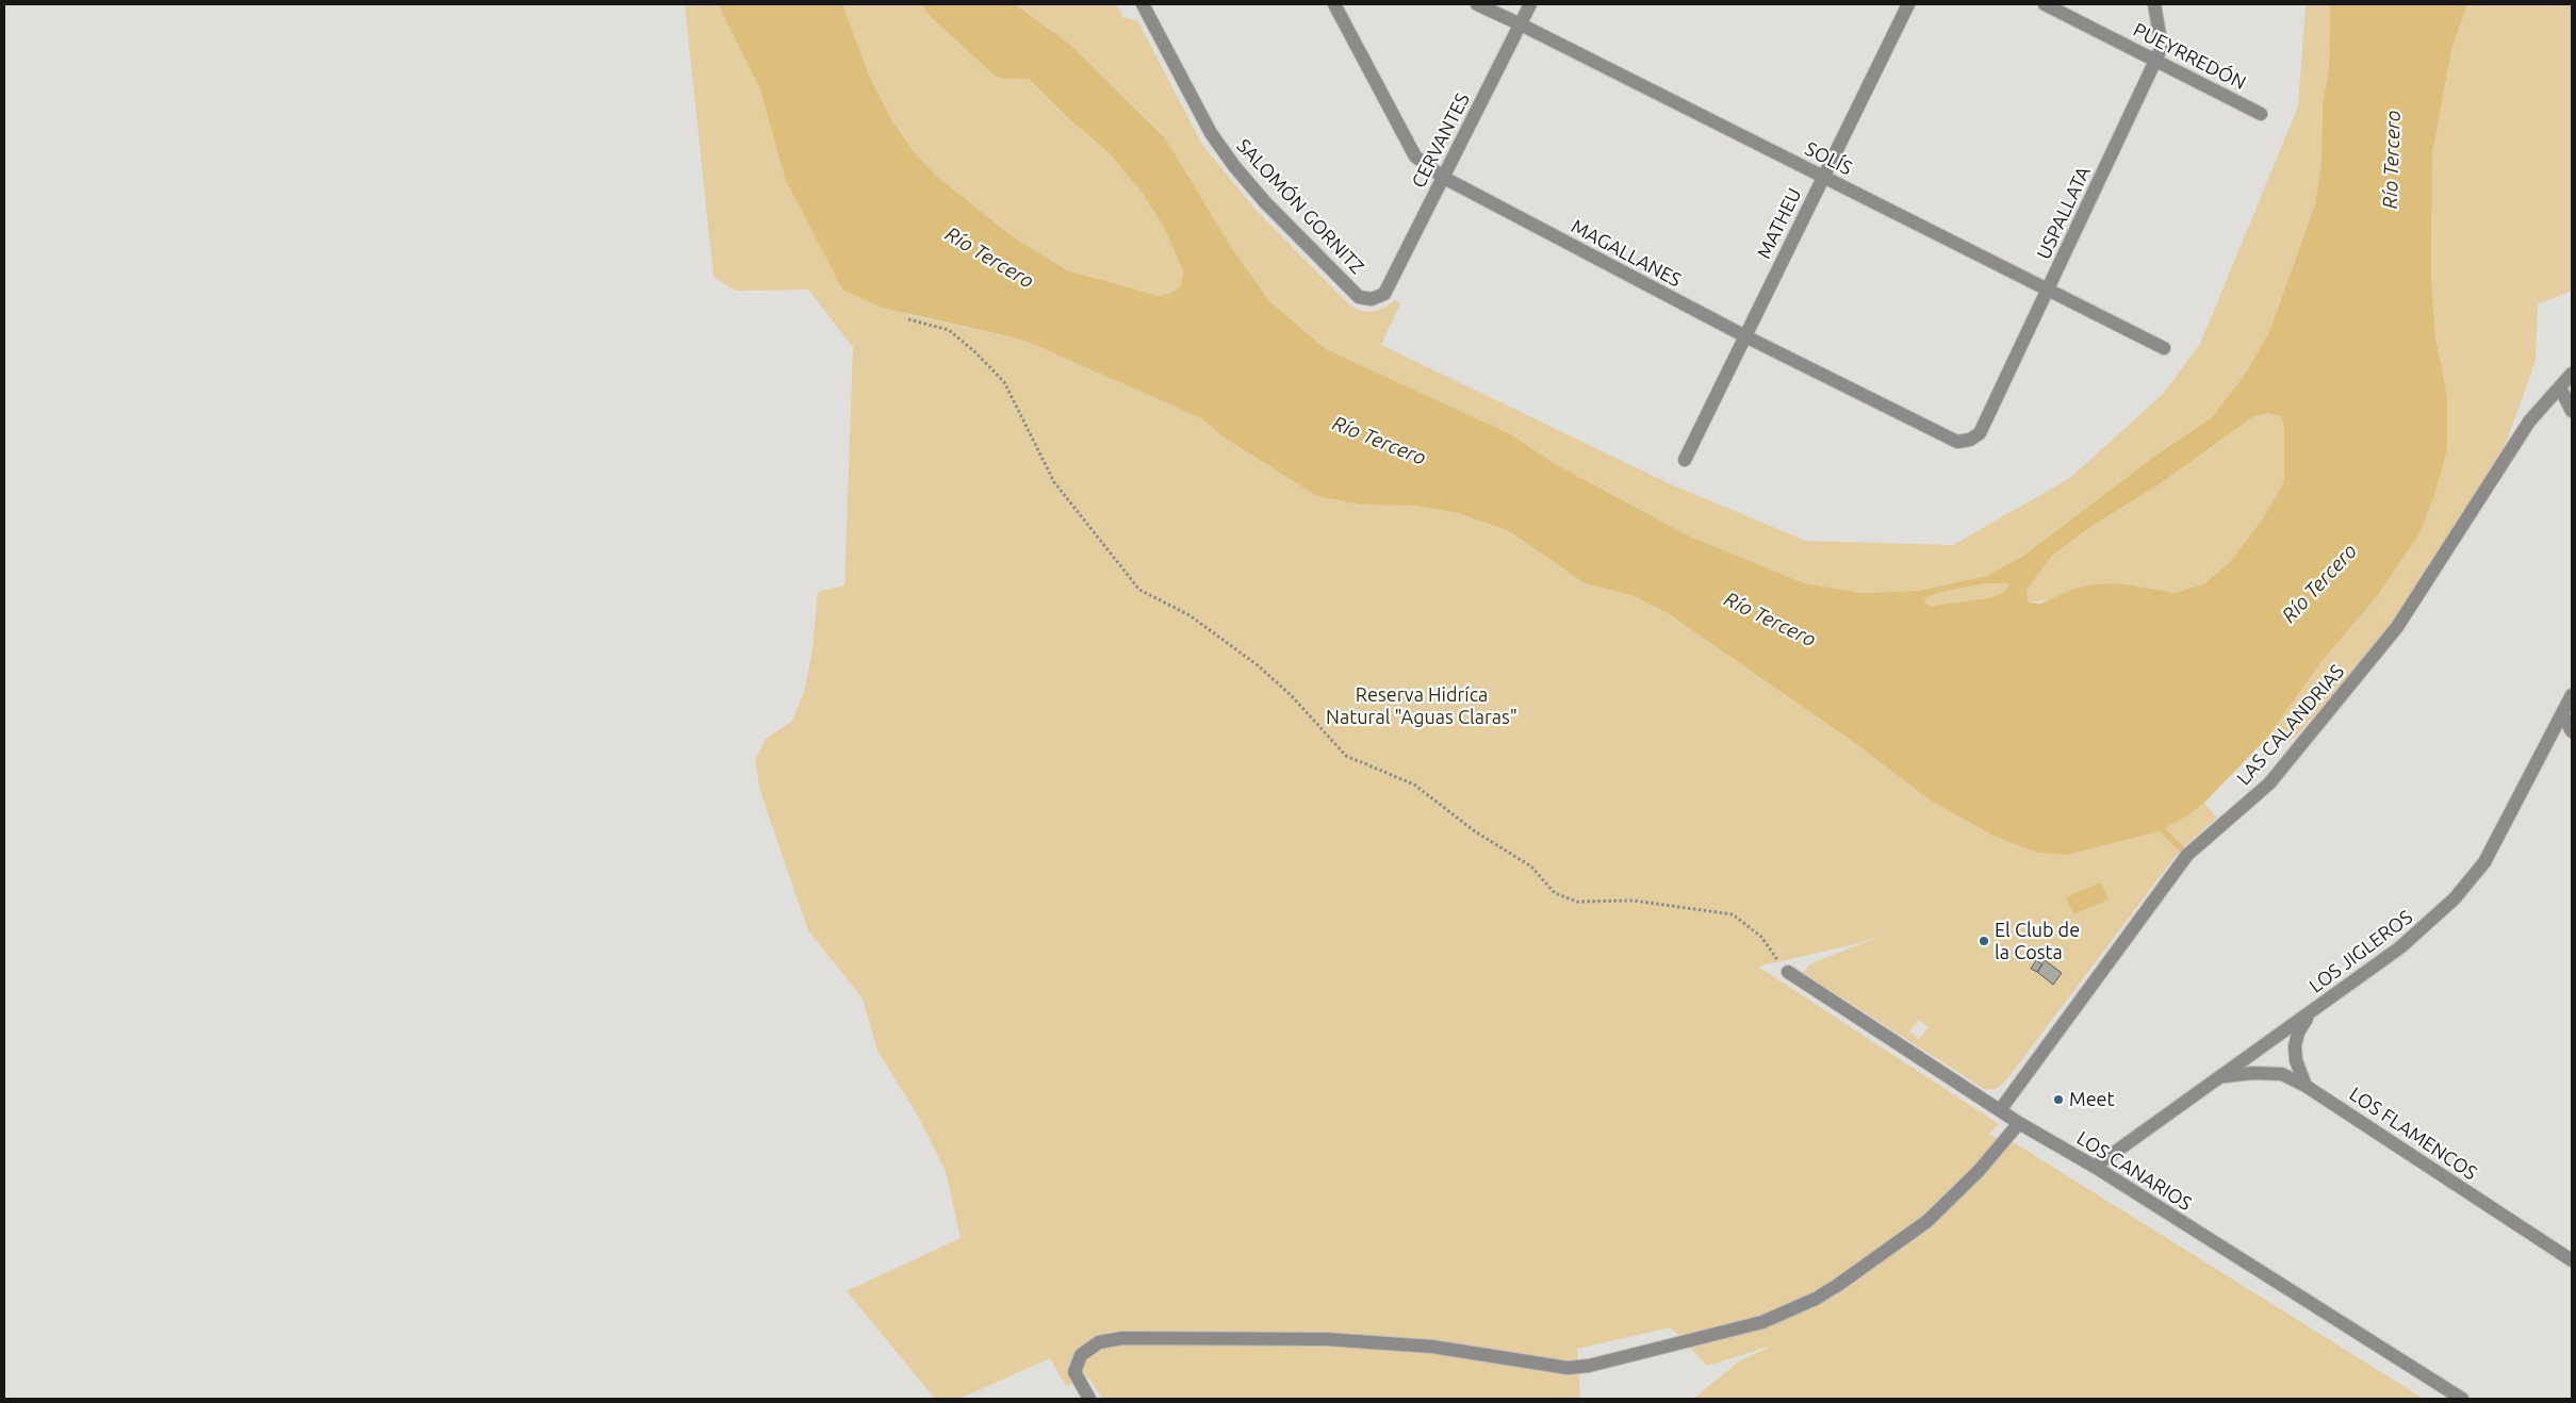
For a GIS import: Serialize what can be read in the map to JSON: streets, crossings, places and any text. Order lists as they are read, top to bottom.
{
  "streets": {
    "street": [
      "PUEYRREDÓN",
      "CERVANTES",
      "SOLÍS",
      "SALOMÓN GORNITZ",
      "USPALLATA",
      "MATHEU",
      "MAGALLANES",
      "LAS CALANDRIAS",
      "LOS JIGLEROS",
      "LOS FLAMENCOS",
      "LOS CANARIOS"
    ]
  },
  "crossings": [
    ["PUEYRREDÓN", "USPALLATA"],
    ["CERVANTES", "SOLÍS"],
    ["CERVANTES", "SALOMÓN GORNITZ"],
    ["CERVANTES", "MAGALLANES"],
    ["SOLÍS", "USPALLATA"],
    ["SOLÍS", "MATHEU"],
    ["USPALLATA", "MAGALLANES"],
    ["MATHEU", "MAGALLANES"],
    ["LAS CALANDRIAS", "LOS CANARIOS"],
    ["LOS JIGLEROS", "LOS FLAMENCOS"],
    ["LOS JIGLEROS", "LOS CANARIOS"]
  ],
  "water": ["Río Tercero"],
  "parks": ["Reserva Hidríca Natural \"Aguas Claras\""],
  "places": ["El Club de la Costa", "Meet"]
}
